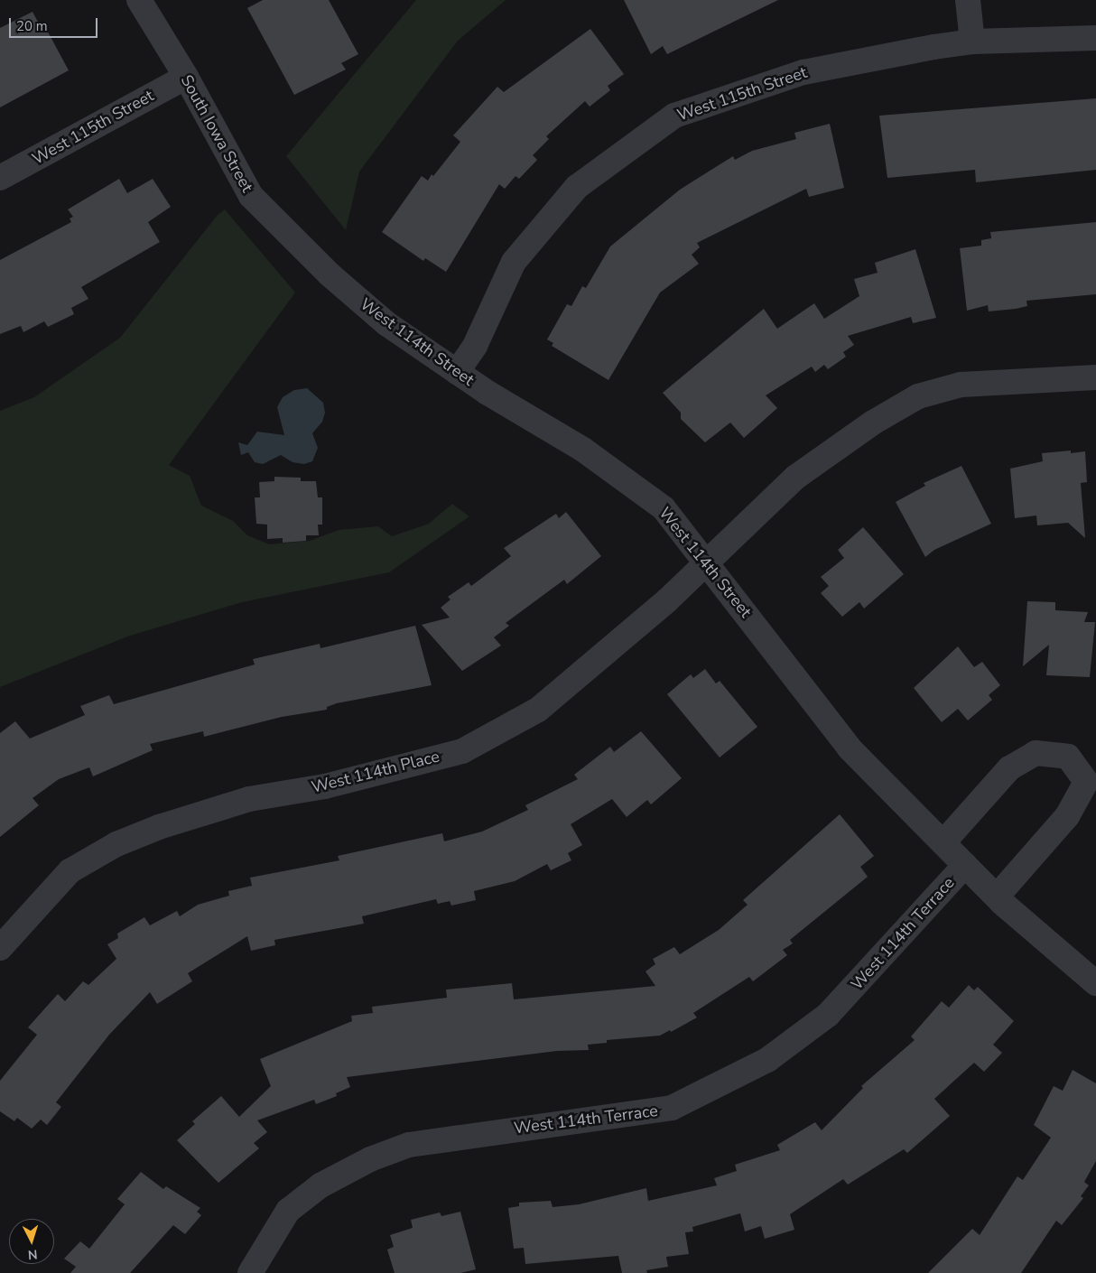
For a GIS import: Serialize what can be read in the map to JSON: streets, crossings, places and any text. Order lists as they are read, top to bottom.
{
  "streets": {
    "street": [
      "West 115th Street",
      "South Iowa Street",
      "West 114th Street",
      "West 114th Place",
      "West 114th Terrace"
    ]
  },
  "crossings": [
    ["West 115th Street", "South Iowa Street"],
    ["West 115th Street", "West 114th Street"],
    ["South Iowa Street", "West 114th Street"],
    ["West 114th Street", "West 114th Place"],
    ["West 114th Street", "West 114th Terrace"]
  ],
  "scale_bar": "20 m",
  "north": "bottom"
}
